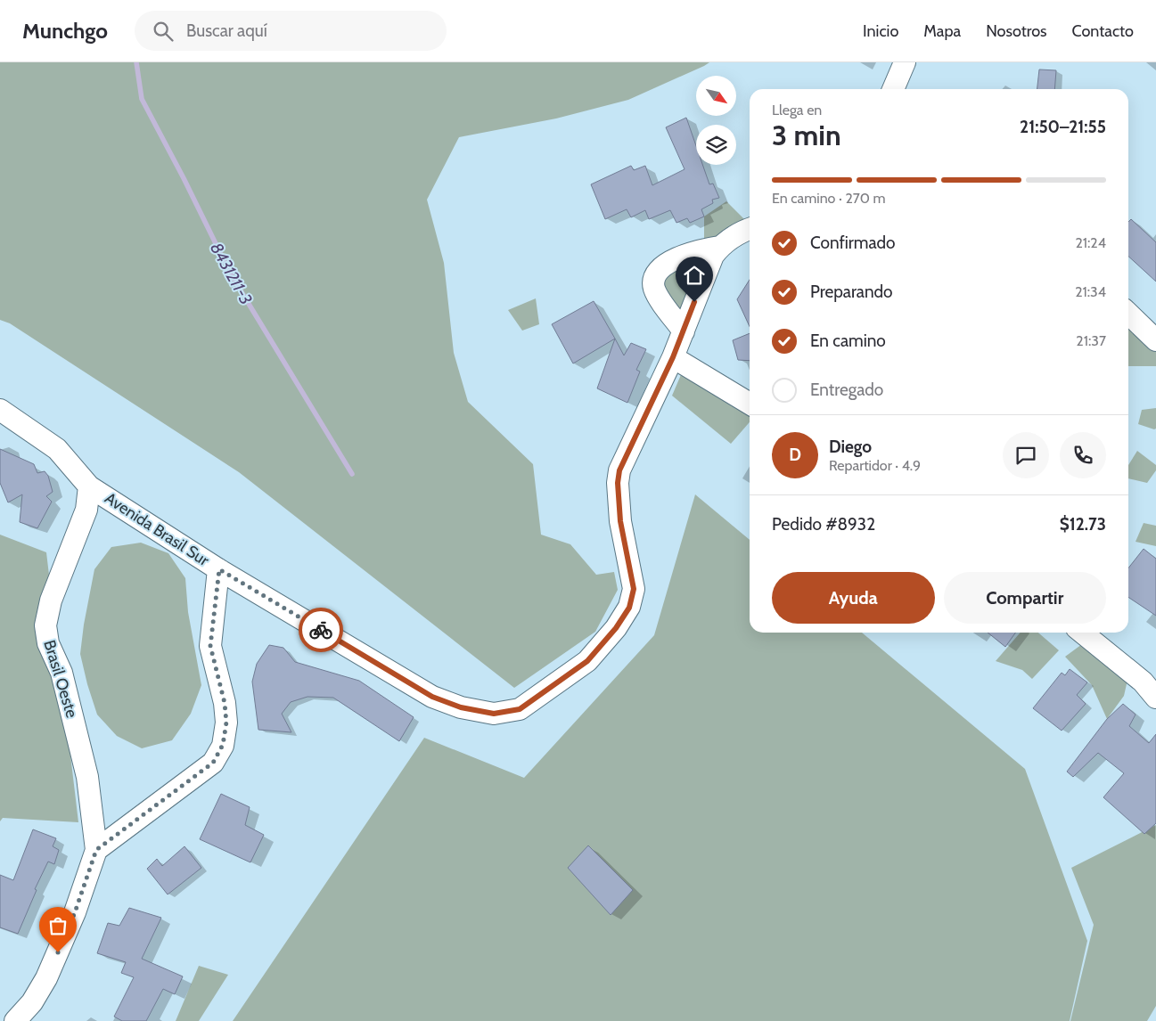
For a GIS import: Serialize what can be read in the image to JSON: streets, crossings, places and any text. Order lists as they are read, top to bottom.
{
  "streets": {
    "street": ["Avenida Brasil Sur", "Brasil Oeste"]
  },
  "crossings": [
    ["Avenida Brasil Sur", "Brasil Oeste"]
  ],
  "water": ["8431211-3"],
  "north": "bottom right",
  "page": {
    "header": "Munchgo",
    "search": "Buscar aquí",
    "nav": [
      "Inicio",
      "Mapa",
      "Nosotros",
      "Contacto"
    ],
    "heading": ["3 min", "Llega en", "21:50–21:55"],
    "panel": [
      "Diego",
      "Repartidor · 4.9",
      "Pedido #8932",
      "$12.73"
    ],
    "bar": "En camino · 270 m",
    "list": [
      ["Confirmado", "21:24"],
      ["Preparando", "21:34"],
      ["En camino", "21:37"],
      "Entregado"
    ],
    "round": "D",
    "buttons": ["Ayuda", "Compartir"]
  }
}
